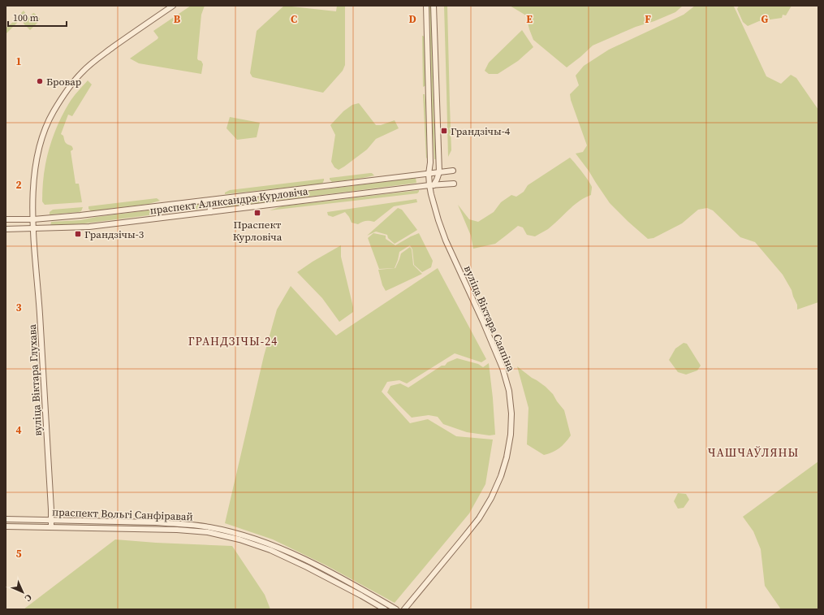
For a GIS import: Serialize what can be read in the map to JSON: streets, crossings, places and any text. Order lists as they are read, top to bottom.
{
  "streets": {
    "street": [
      "праспект Аляксандра Курловіча",
      "вуліца Віктара Саяпіна",
      "вуліца Віктара Глухава",
      "праспект Вольгі Санфіравай"
    ]
  },
  "crossings": [
    ["праспект Аляксандра Курловіча", "вуліца Віктара Саяпіна"],
    ["праспект Аляксандра Курловіча", "вуліца Віктара Глухава"],
    ["вуліца Віктара Глухава", "праспект Вольгі Санфіравай"]
  ],
  "districts": ["ГРАНДЗІЧЫ-24", "ЧАШЧАЎЛЯНЫ"],
  "places": {
    "other": ["Бровар"],
    "transit": ["Грандзічы-4", "Праспект Курловіча", "Грандзічы-3"]
  },
  "scale_bar": "100 m",
  "north": "bottom right",
  "grid": {
    "columns": [
      "B",
      "C",
      "D",
      "E",
      "F",
      "G"
    ],
    "rows": [
      "1",
      "2",
      "3",
      "4",
      "5"
    ]
  }
}
